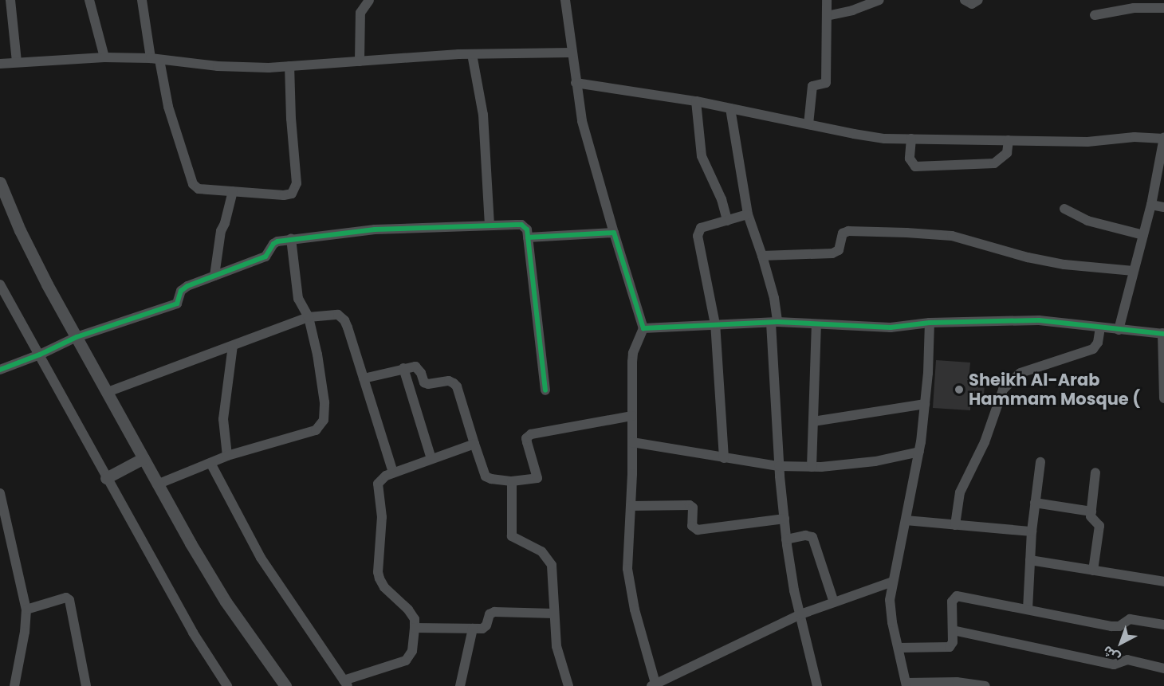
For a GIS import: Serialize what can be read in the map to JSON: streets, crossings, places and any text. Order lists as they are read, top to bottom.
{
  "places": ["Sheikh Al-Arab Hammam Mosque ("],
  "north": "bottom left"
}
